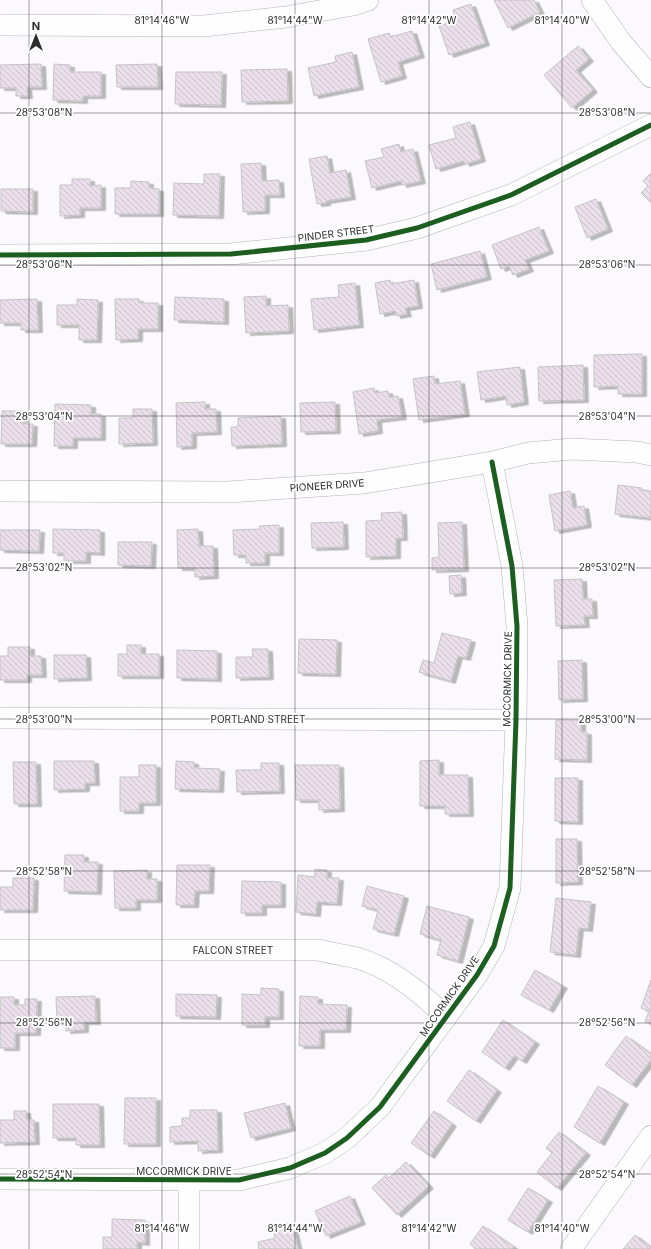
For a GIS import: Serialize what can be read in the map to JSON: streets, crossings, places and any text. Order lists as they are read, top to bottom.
{
  "streets": {
    "street": [
      "PINDER STREET",
      "PIONEER DRIVE",
      "MCCORMICK DRIVE",
      "PORTLAND STREET",
      "FALCON STREET"
    ]
  },
  "crossings": [
    ["PIONEER DRIVE", "MCCORMICK DRIVE"],
    ["MCCORMICK DRIVE", "PORTLAND STREET"],
    ["MCCORMICK DRIVE", "FALCON STREET"]
  ],
  "north": "top",
  "coordinates": [
    "81°14'46\"W",
    "81°14'44\"W",
    "81°14'42\"W",
    "81°14'40\"W",
    "28°53'08\"N",
    "28°53'06\"N",
    "28°53'04\"N",
    "28°53'02\"N",
    "28°53'00\"N",
    "28°52'58\"N",
    "28°52'56\"N",
    "28°52'54\"N"
  ]
}
